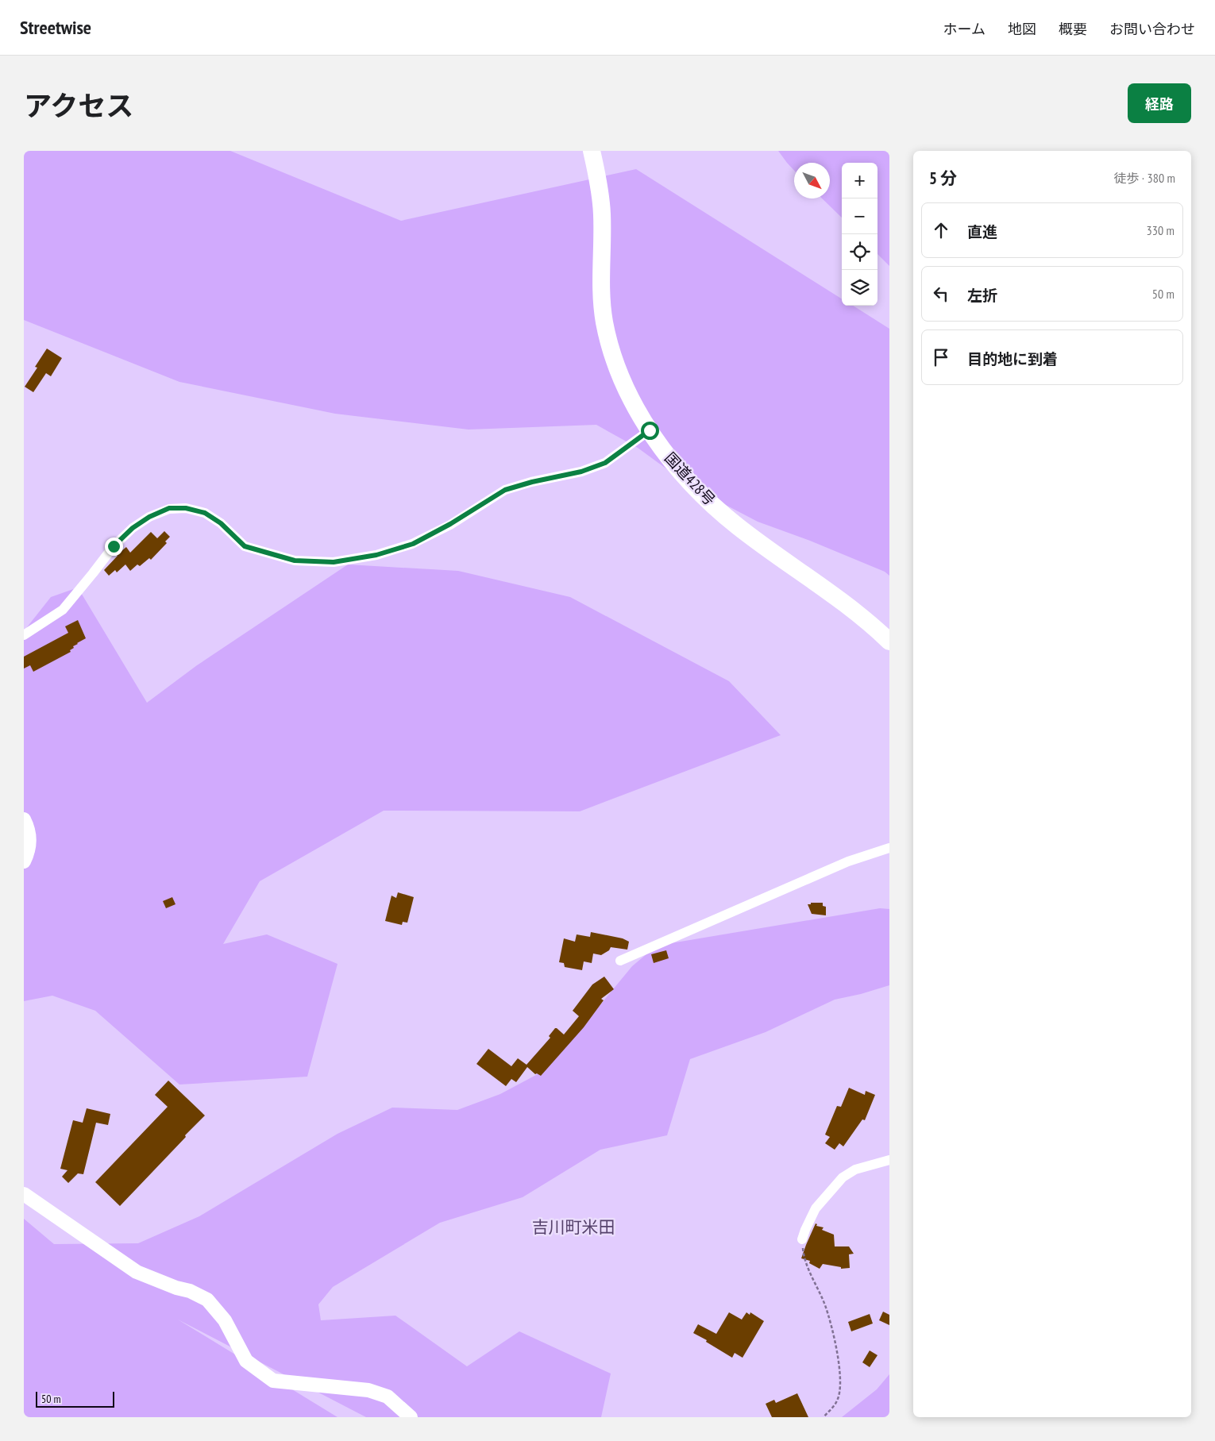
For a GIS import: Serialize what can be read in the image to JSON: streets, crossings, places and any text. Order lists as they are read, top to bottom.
{
  "streets": {
    "highway": ["国道428号"]
  },
  "districts": ["吉川町米田"],
  "scale_bar": "50 m",
  "north": "bottom right",
  "page": {
    "header": "Streetwise",
    "nav": [
      "ホーム",
      "地図",
      "概要",
      "お問い合わせ"
    ],
    "title": "アクセス",
    "buttons": "経路",
    "heading": ["5 分", "徒歩 · 380 m"],
    "map_buttons": ["+", "−"],
    "list": [
      ["直進", "330 m"],
      ["左折", "50 m"],
      "目的地に到着"
    ],
    "scale": "50 m"
  }
}
